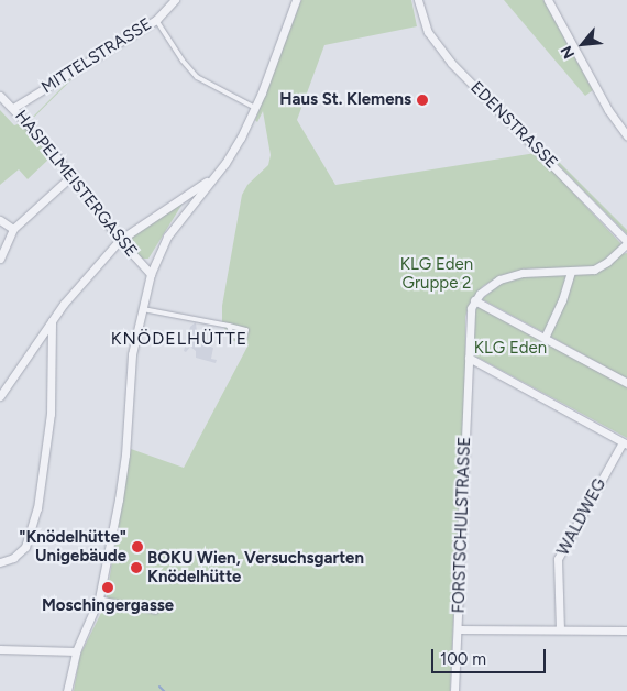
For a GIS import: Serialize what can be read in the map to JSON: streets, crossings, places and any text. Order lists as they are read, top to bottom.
{
  "streets": {
    "street": [
      "MITTELSTRASSE",
      "EDENSTRASSE",
      "HASPELMEISTERGASSE",
      "WALDWEG",
      "FORSTSCHULSTRASSE"
    ]
  },
  "crossings": [
    ["MITTELSTRASSE", "HASPELMEISTERGASSE"]
  ],
  "districts": ["KNÖDELHÜTTE"],
  "parks": ["KLG Eden Gruppe 2", "KLG Eden"],
  "places": [
    "Haus St. Klemens",
    "\"Knödelhütte\" Unigebäude",
    "BOKU Wien, Versuchsgarten Knödelhütte",
    "Moschingergasse"
  ],
  "scale_bar": "100 m",
  "north": "bottom left"
}
